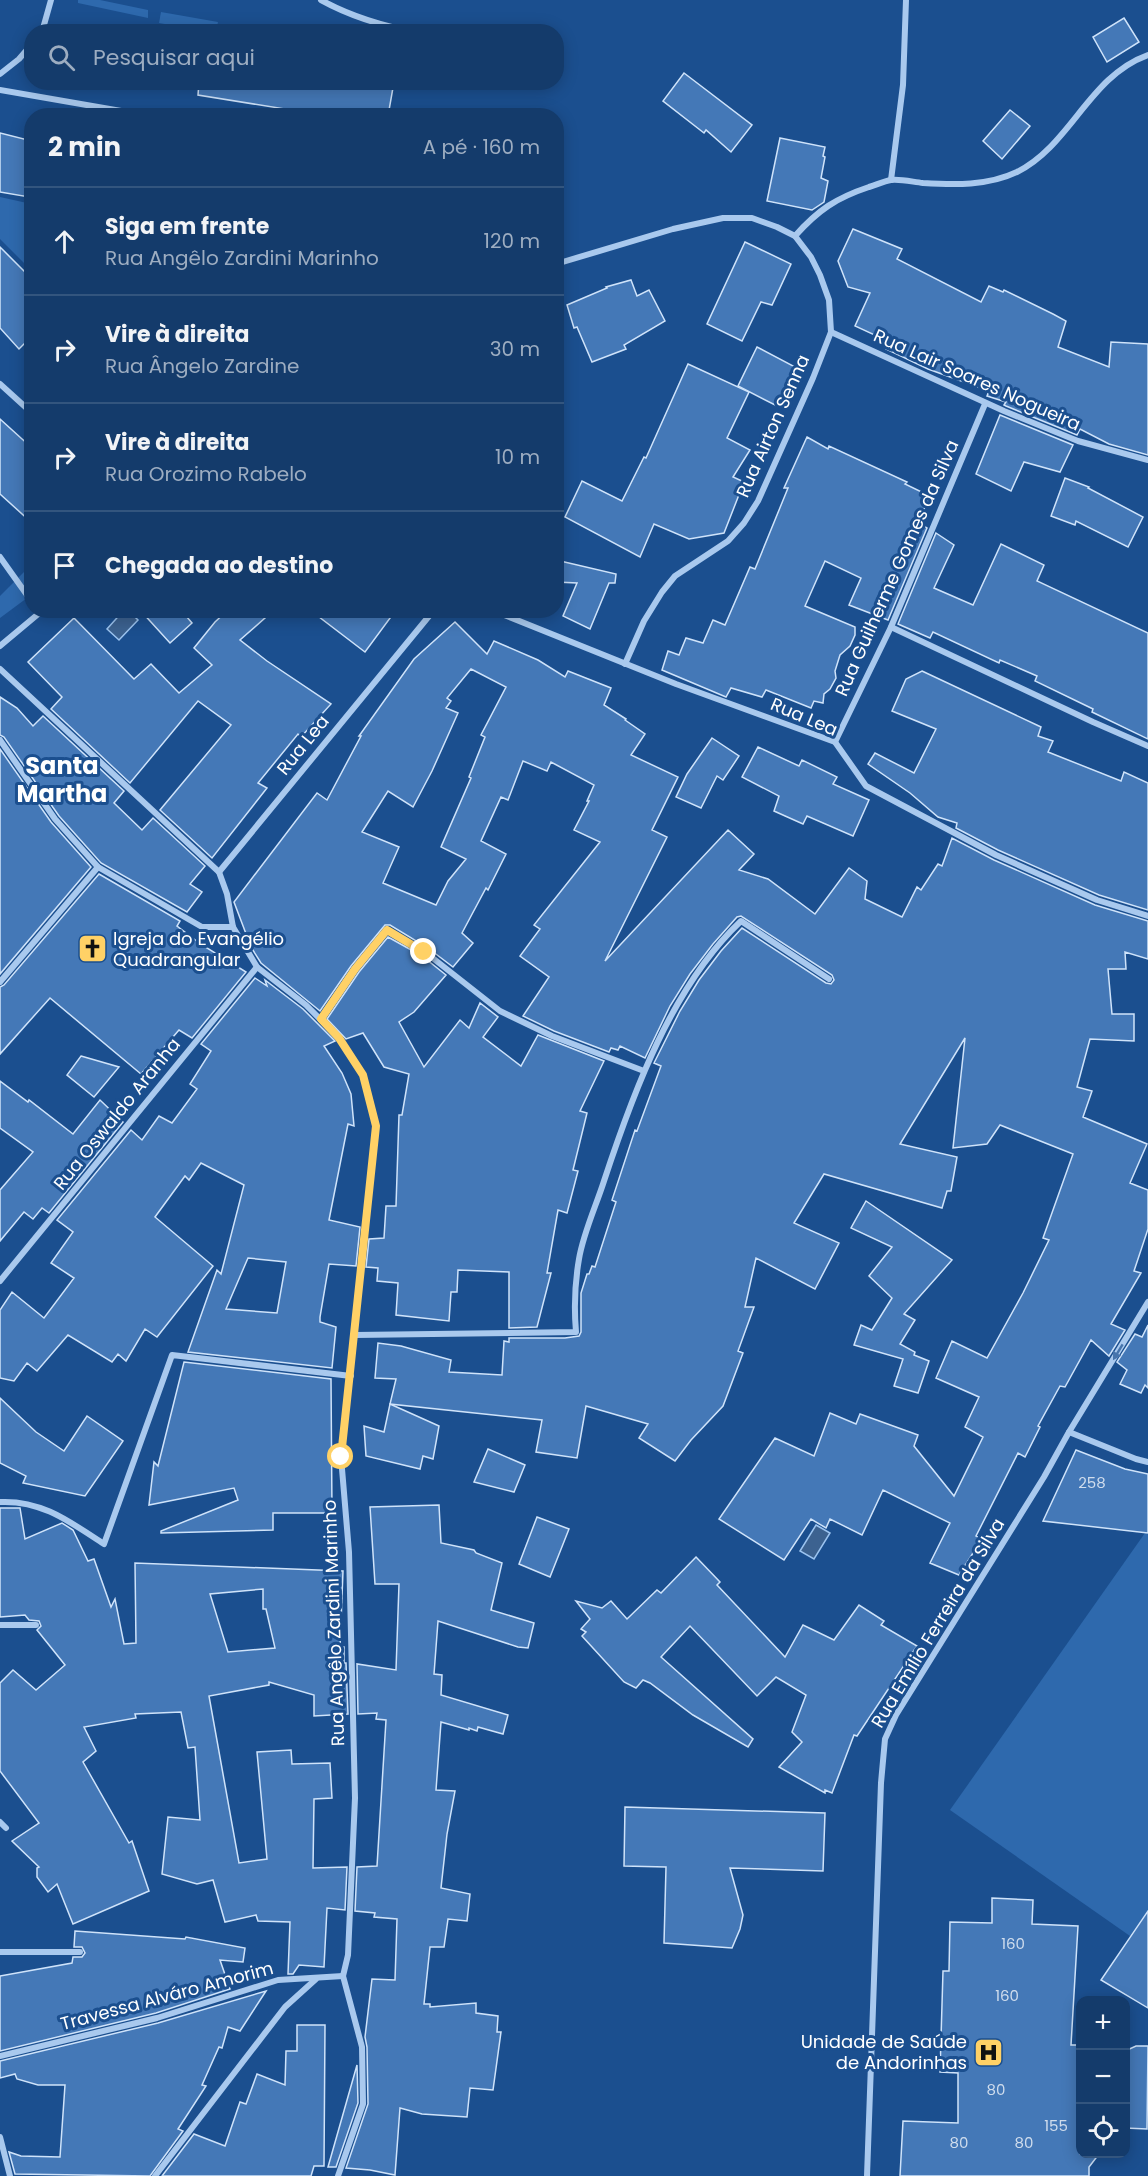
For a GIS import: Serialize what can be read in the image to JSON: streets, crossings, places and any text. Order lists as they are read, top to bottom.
{
  "streets": {
    "street": [
      "Rua Lair Soares Nogueira",
      "Rua Airton Senna",
      "Rua Guilherme Gomes da Silva",
      "Rua Lea",
      "Rua Oswaldo Aranha",
      "Rua Angêlo Zardini Marinho",
      "Rua Emílio Ferreira da Silva",
      "Travessa Alváro Amorim"
    ]
  },
  "crossings": [
    ["Rua Lair Soares Nogueira", "Rua Airton Senna"],
    ["Rua Lair Soares Nogueira", "Rua Guilherme Gomes da Silva"],
    ["Rua Airton Senna", "Rua Lea"],
    ["Rua Guilherme Gomes da Silva", "Rua Lea"],
    ["Rua Oswaldo Aranha", "Rua Angêlo Zardini Marinho"],
    ["Rua Angêlo Zardini Marinho", "Travessa Alváro Amorim"]
  ],
  "districts": ["Santa Martha"],
  "places": {
    "church": ["Igreja do Evangélio Quadrangular"],
    "hospital": ["Unidade de Saúde de Andorinhas"]
  },
  "house_numbers": [
    "258",
    "160",
    "160",
    "80",
    "155",
    "80",
    "80"
  ],
  "page": {
    "search": "Pesquisar aqui",
    "heading": ["2 min", "A pé · 160 m"],
    "list": [
      ["Siga em frente", "Rua Angêlo Zardini Marinho", "120 m"],
      ["Vire à direita", "Rua Ângelo Zardine", "30 m"],
      ["Vire à direita", "Rua Orozimo Rabelo", "10 m"],
      "Chegada ao destino"
    ],
    "map_buttons": ["+", "−"]
  }
}
